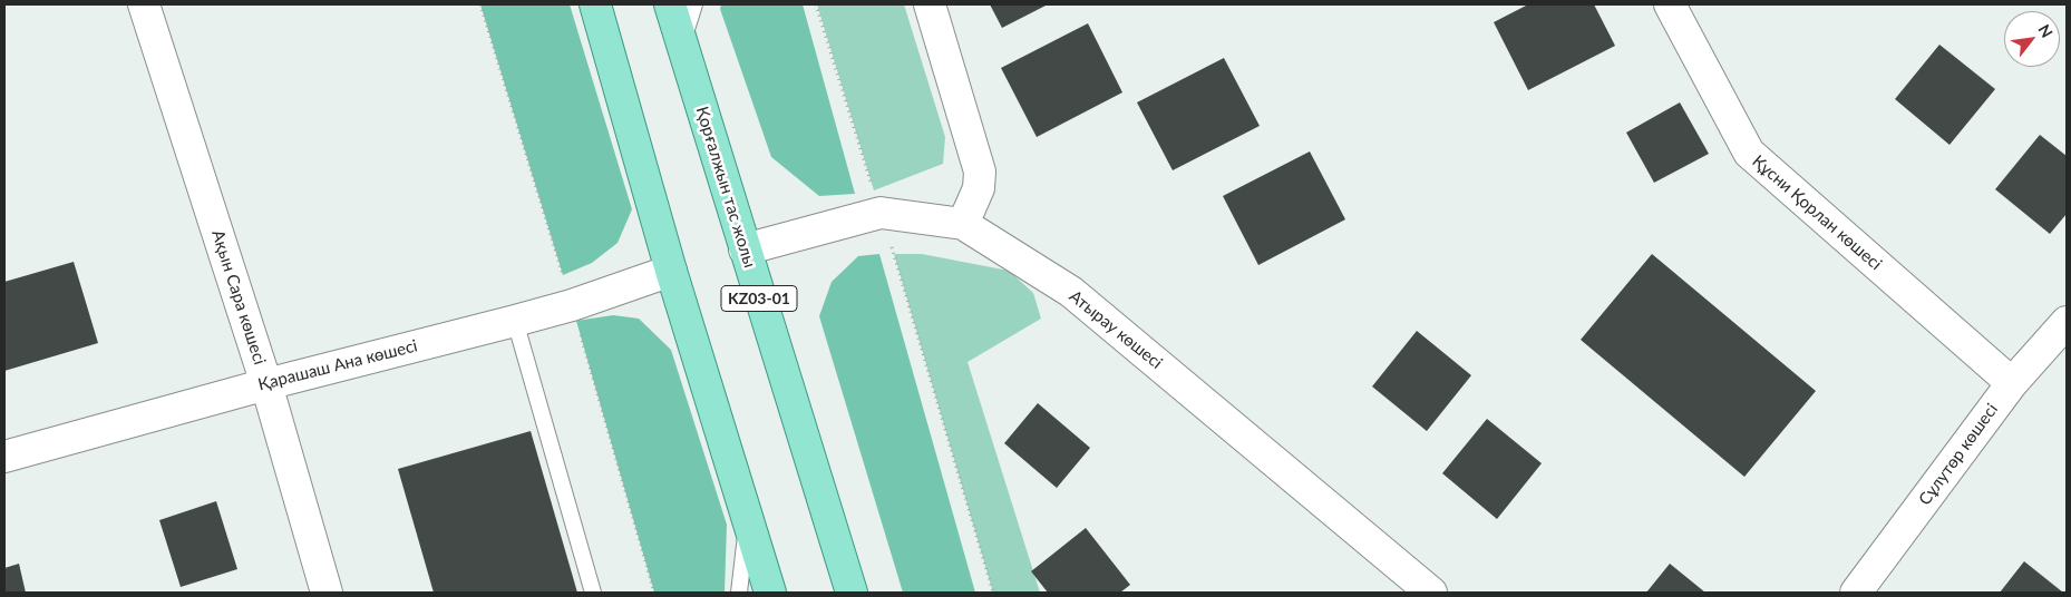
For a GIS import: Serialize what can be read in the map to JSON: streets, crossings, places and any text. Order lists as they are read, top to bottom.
{
  "streets": {
    "main road": ["Қорғалжын тас жолы", "KZ03-01"],
    "street": [
      "Құсни Қорлан көшесі",
      "Ақын Сара көшесі",
      "Атырау көшесі",
      "Қарашаш Ана көшесі",
      "Сұлутөр көшесі"
    ]
  },
  "crossings": [
    ["Қорғалжын тас жолы", "Атырау көшесі"],
    ["Құсни Қорлан көшесі", "Сұлутөр көшесі"],
    ["Ақын Сара көшесі", "Қарашаш Ана көшесі"]
  ],
  "north": "top right"
}
